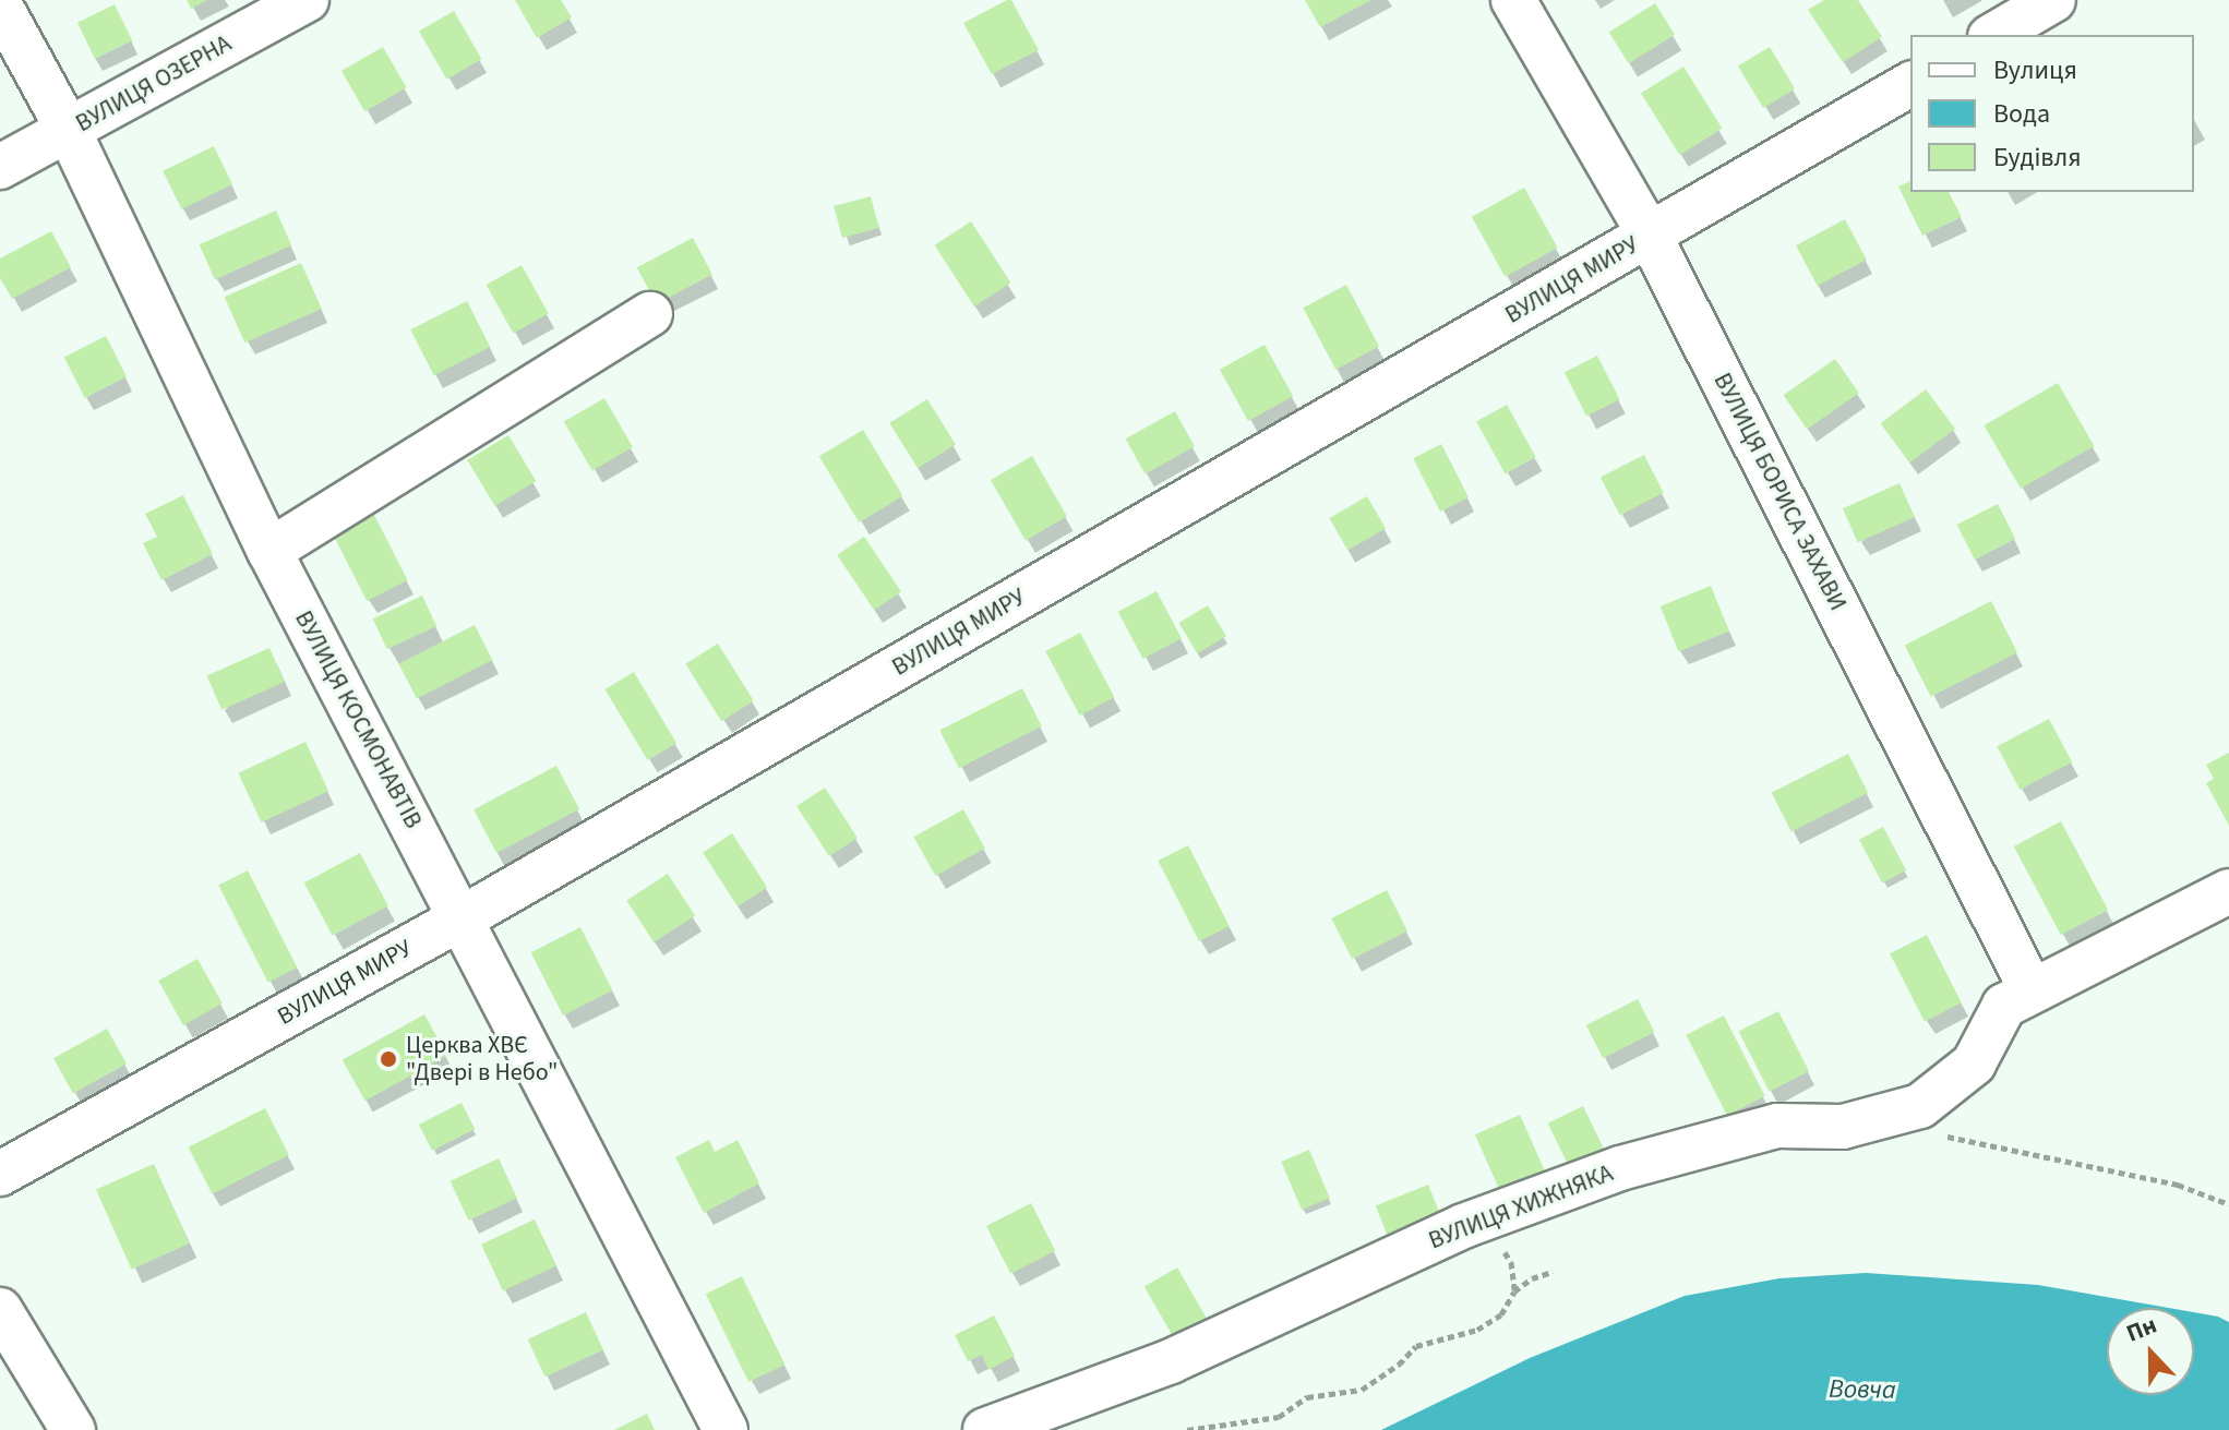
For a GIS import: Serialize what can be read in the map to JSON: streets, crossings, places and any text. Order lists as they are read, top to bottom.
{
  "streets": {
    "street": [
      "ВУЛИЦЯ ОЗЕРНА",
      "ВУЛИЦЯ МИРУ",
      "ВУЛИЦЯ БОРИСА ЗАХАВИ",
      "ВУЛИЦЯ КОСМОНАВТІВ",
      "ВУЛИЦЯ ХИЖНЯКА"
    ]
  },
  "crossings": [
    ["ВУЛИЦЯ ОЗЕРНА", "ВУЛИЦЯ КОСМОНАВТІВ"],
    ["ВУЛИЦЯ МИРУ", "ВУЛИЦЯ БОРИСА ЗАХАВИ"],
    ["ВУЛИЦЯ МИРУ", "ВУЛИЦЯ КОСМОНАВТІВ"],
    ["ВУЛИЦЯ БОРИСА ЗАХАВИ", "ВУЛИЦЯ ХИЖНЯКА"]
  ],
  "water": ["Вовча"],
  "places": ["Церква ХВЄ \"Двері в Небо\""],
  "legend": ["Вулиця", "Вода", "Будівля"],
  "north": "top"
}
